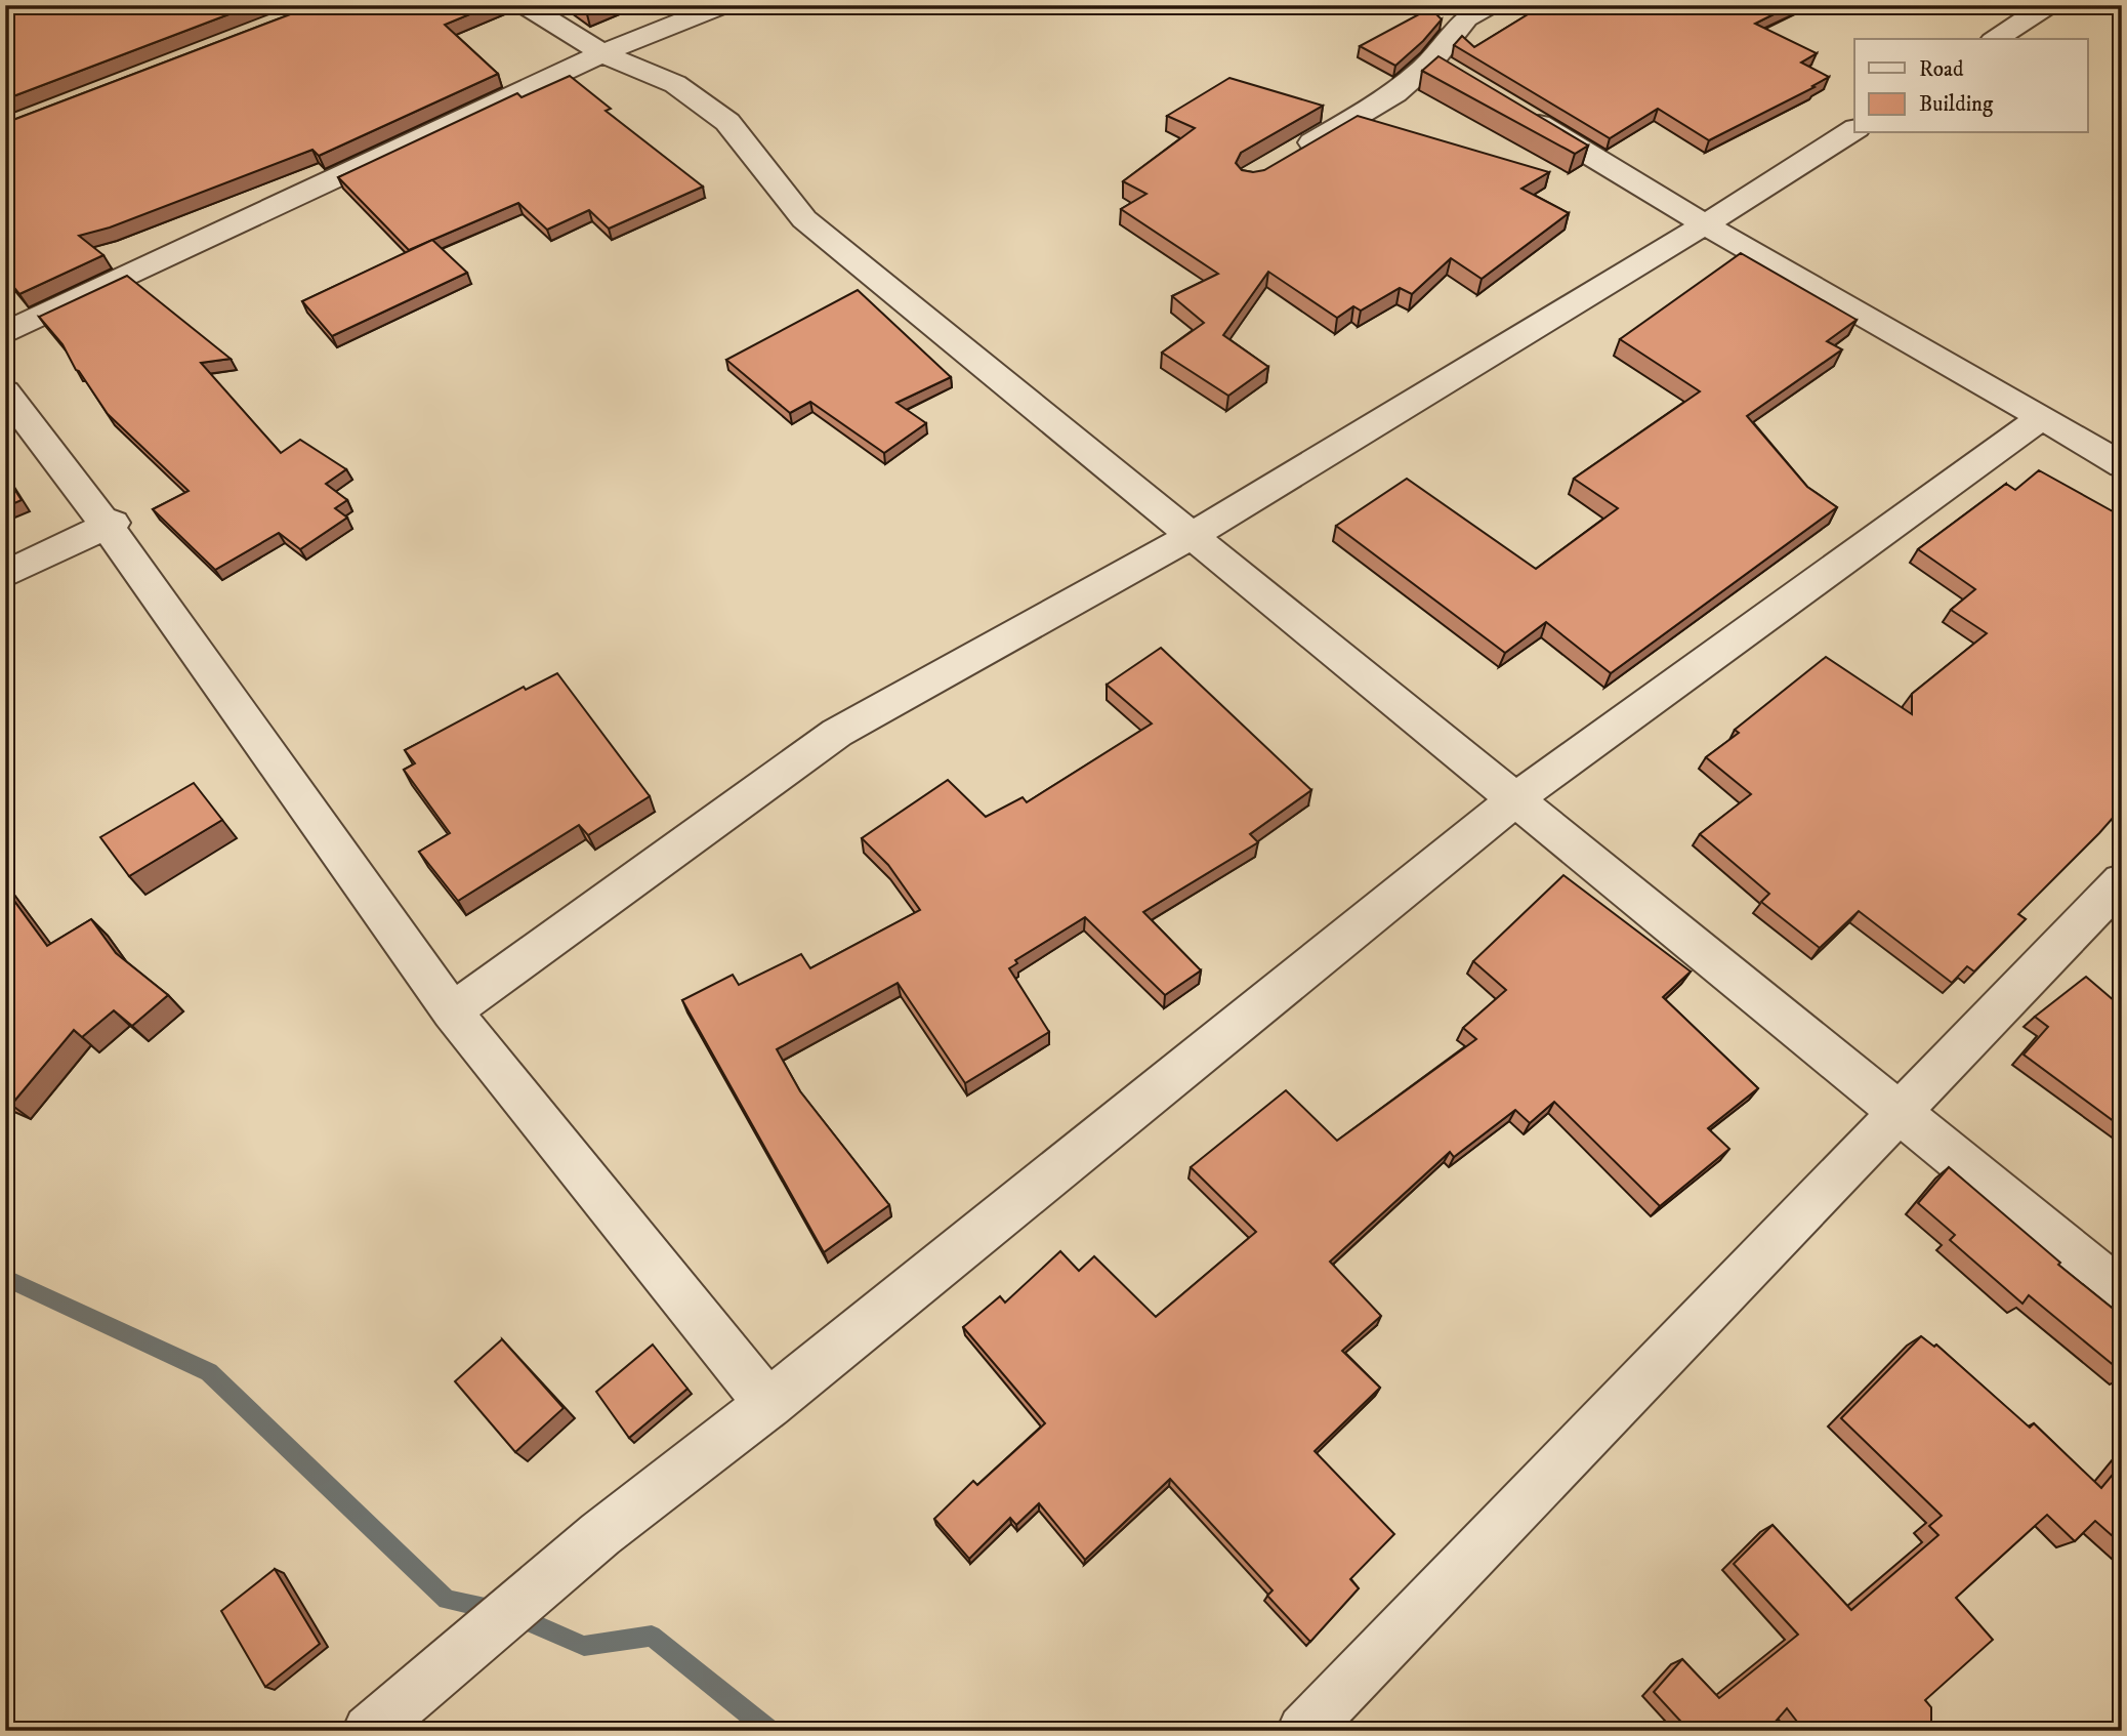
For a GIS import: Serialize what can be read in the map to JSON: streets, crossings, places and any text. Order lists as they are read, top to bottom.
{
  "legend": ["Road", "Building"]
}
